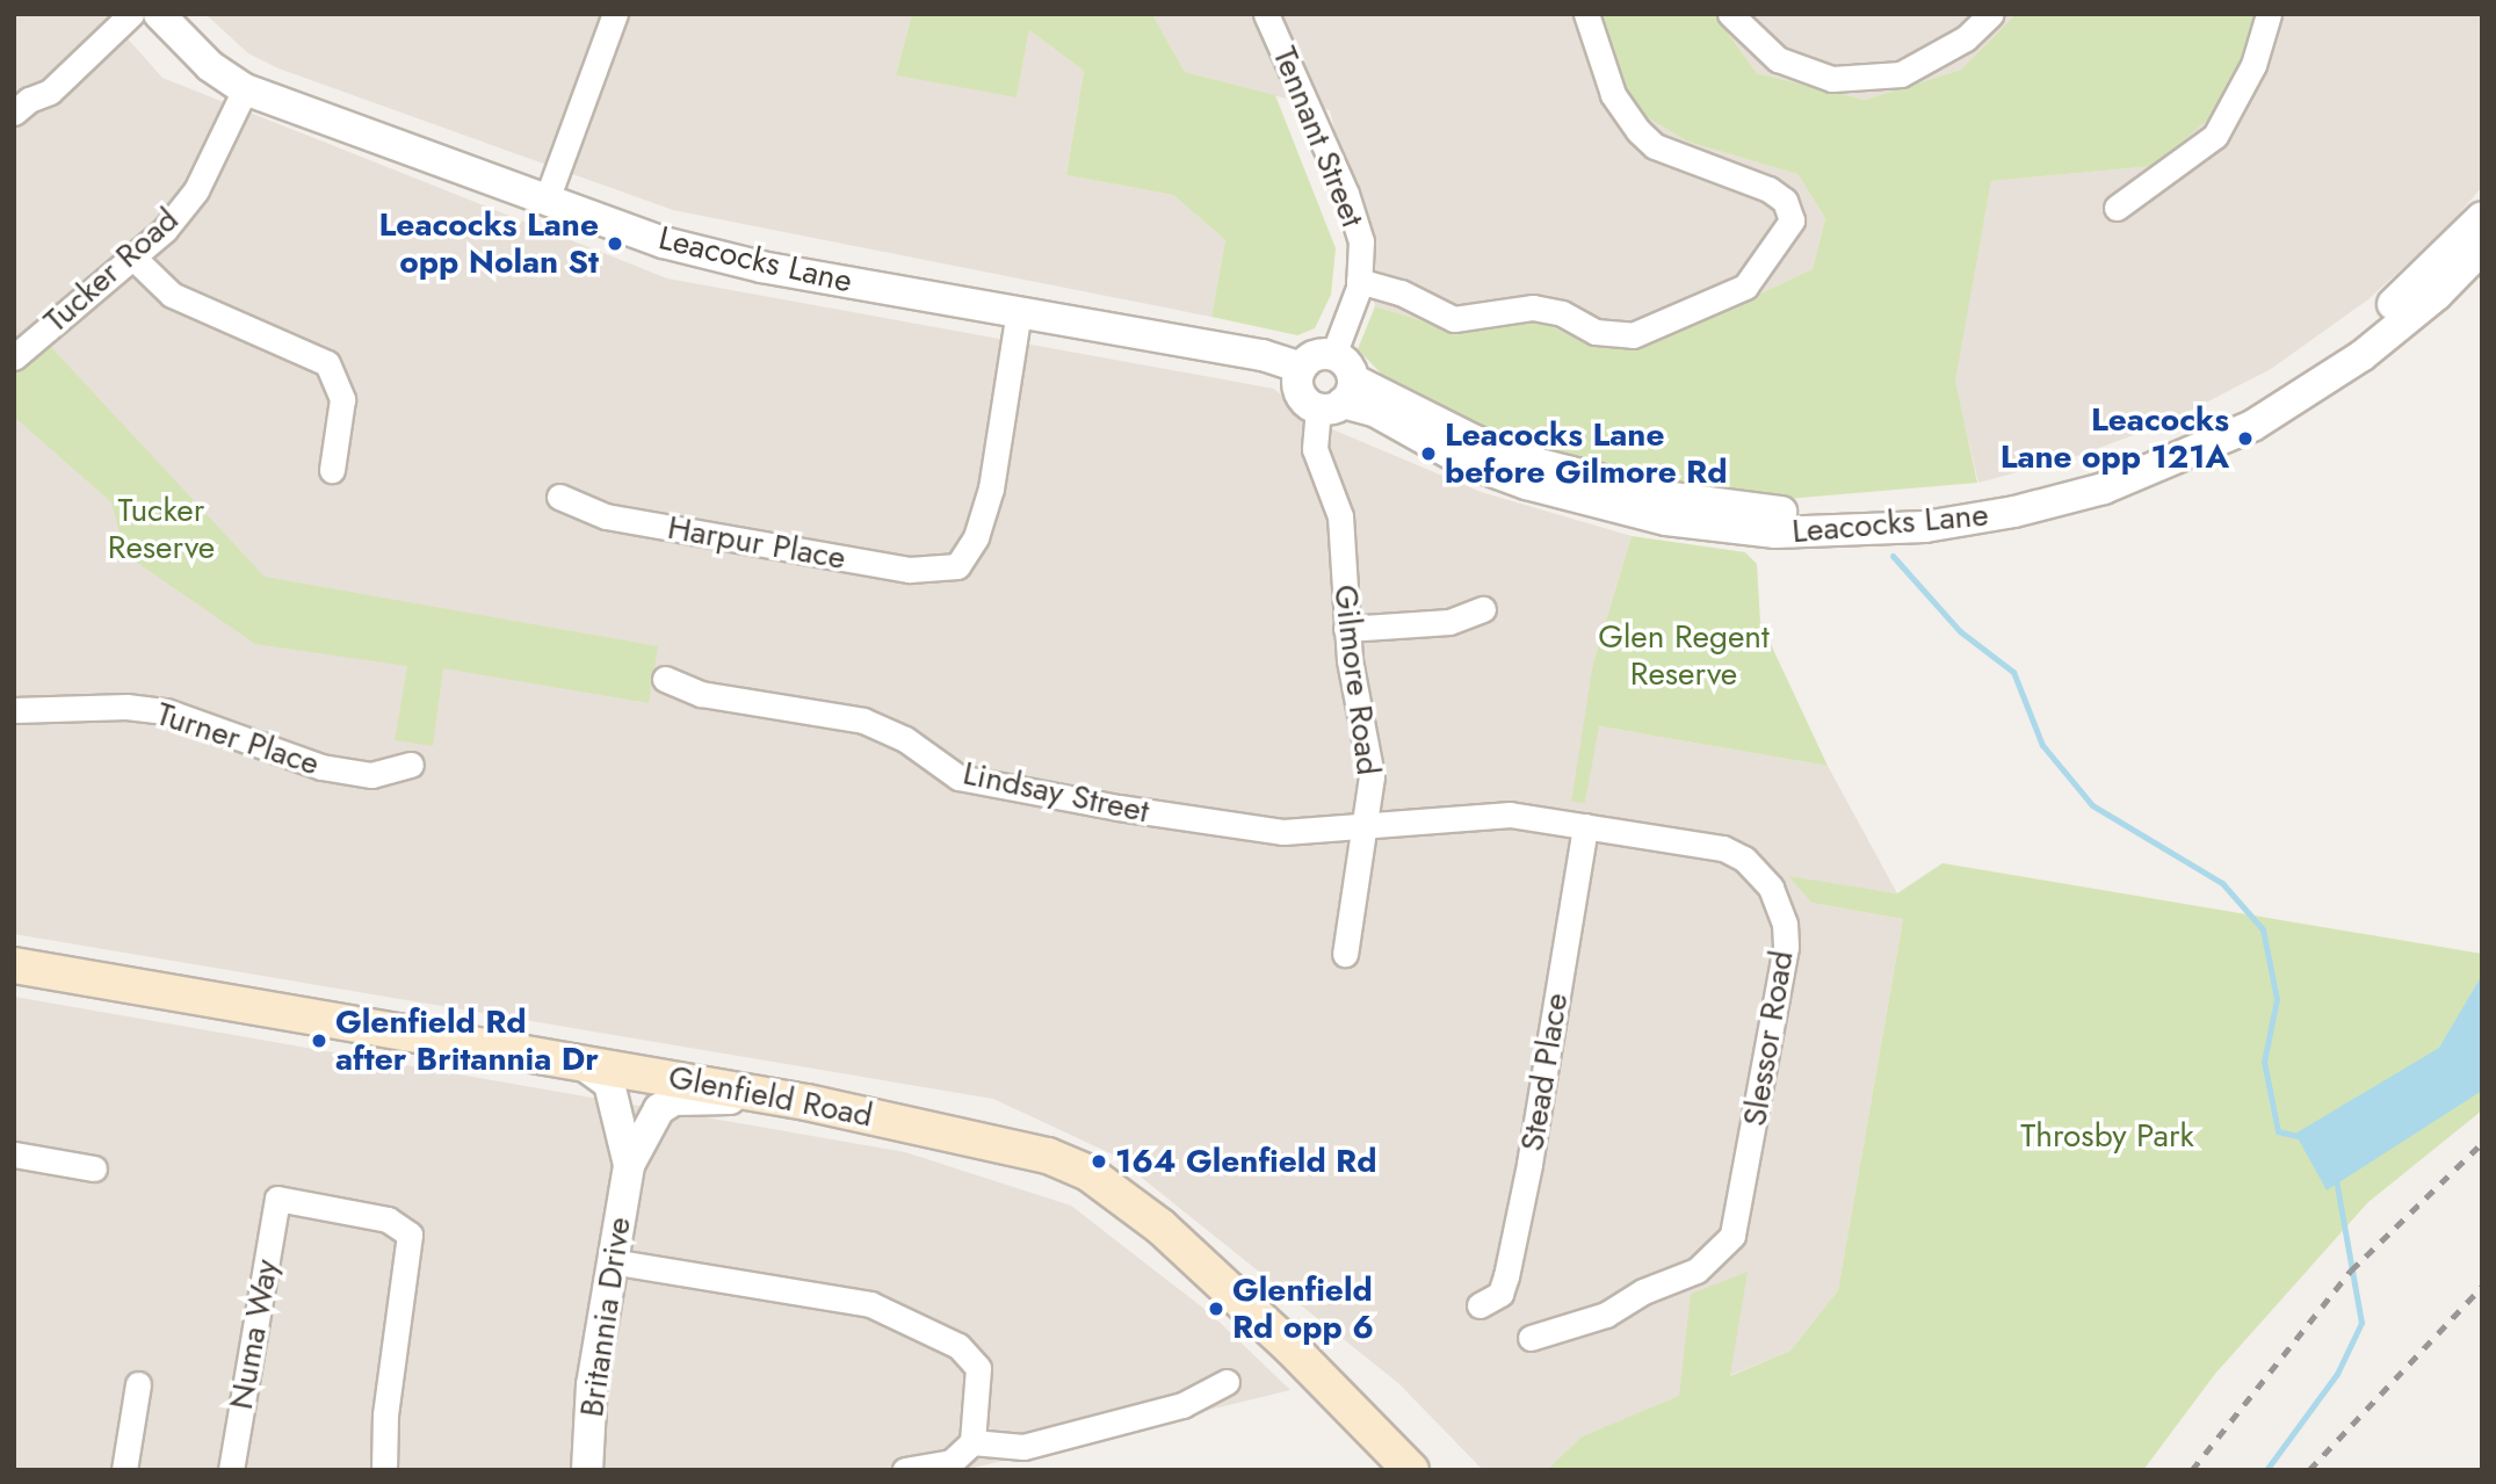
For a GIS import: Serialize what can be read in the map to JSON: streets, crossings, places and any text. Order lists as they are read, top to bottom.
{
  "streets": {
    "main road": ["Glenfield Road"],
    "street": [
      "Tennant Street",
      "Leacocks Lane",
      "Tucker Road",
      "Harpur Place",
      "Gilmore Road",
      "Turner Place",
      "Lindsay Street",
      "Slessor Road",
      "Stead Place",
      "Britannia Drive",
      "Numa Way"
    ]
  },
  "crossings": [
    ["Leacocks Lane", "Tucker Road"],
    ["Leacocks Lane", "Harpur Place"],
    ["Leacocks Lane", "Gilmore Road"],
    ["Gilmore Road", "Lindsay Street"],
    ["Gilmore Road", "Slessor Road"],
    ["Lindsay Street", "Slessor Road"],
    ["Slessor Road", "Stead Place"],
    ["Glenfield Road", "Britannia Drive"]
  ],
  "parks": ["Tucker Reserve", "Glen Regent Reserve", "Throsby Park"],
  "places": [
    "Leacocks Lane opp Nolan St",
    "Leacocks Lane opp 121A",
    "Leacocks Lane before Gilmore Rd",
    "Glenfield Rd after Britannia Dr",
    "164 Glenfield Rd",
    "Glenfield Rd opp 6"
  ]
}
